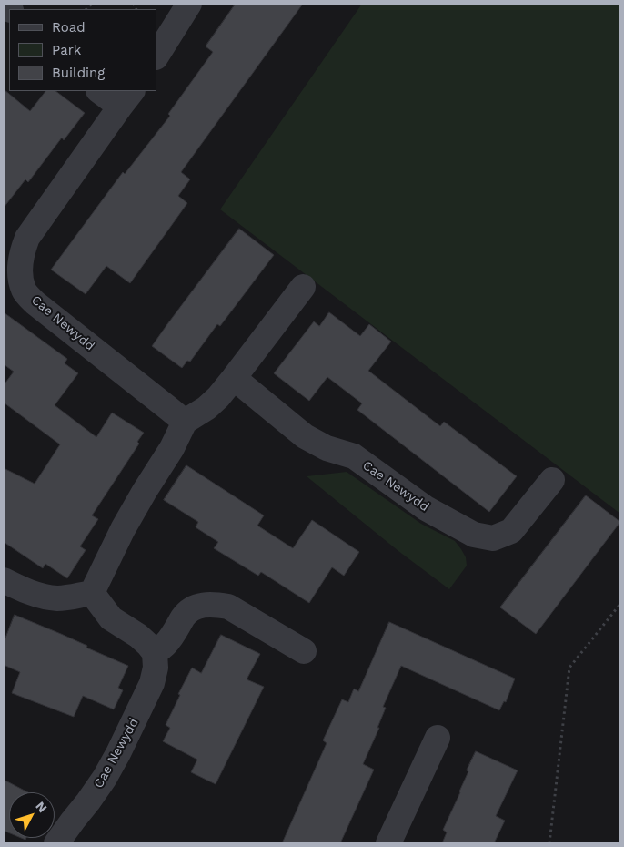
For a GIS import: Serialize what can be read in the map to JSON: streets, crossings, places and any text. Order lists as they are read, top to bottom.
{
  "streets": {
    "street": ["Cae Newydd"]
  },
  "legend": ["Road", "Park", "Building"],
  "north": "top right"
}
